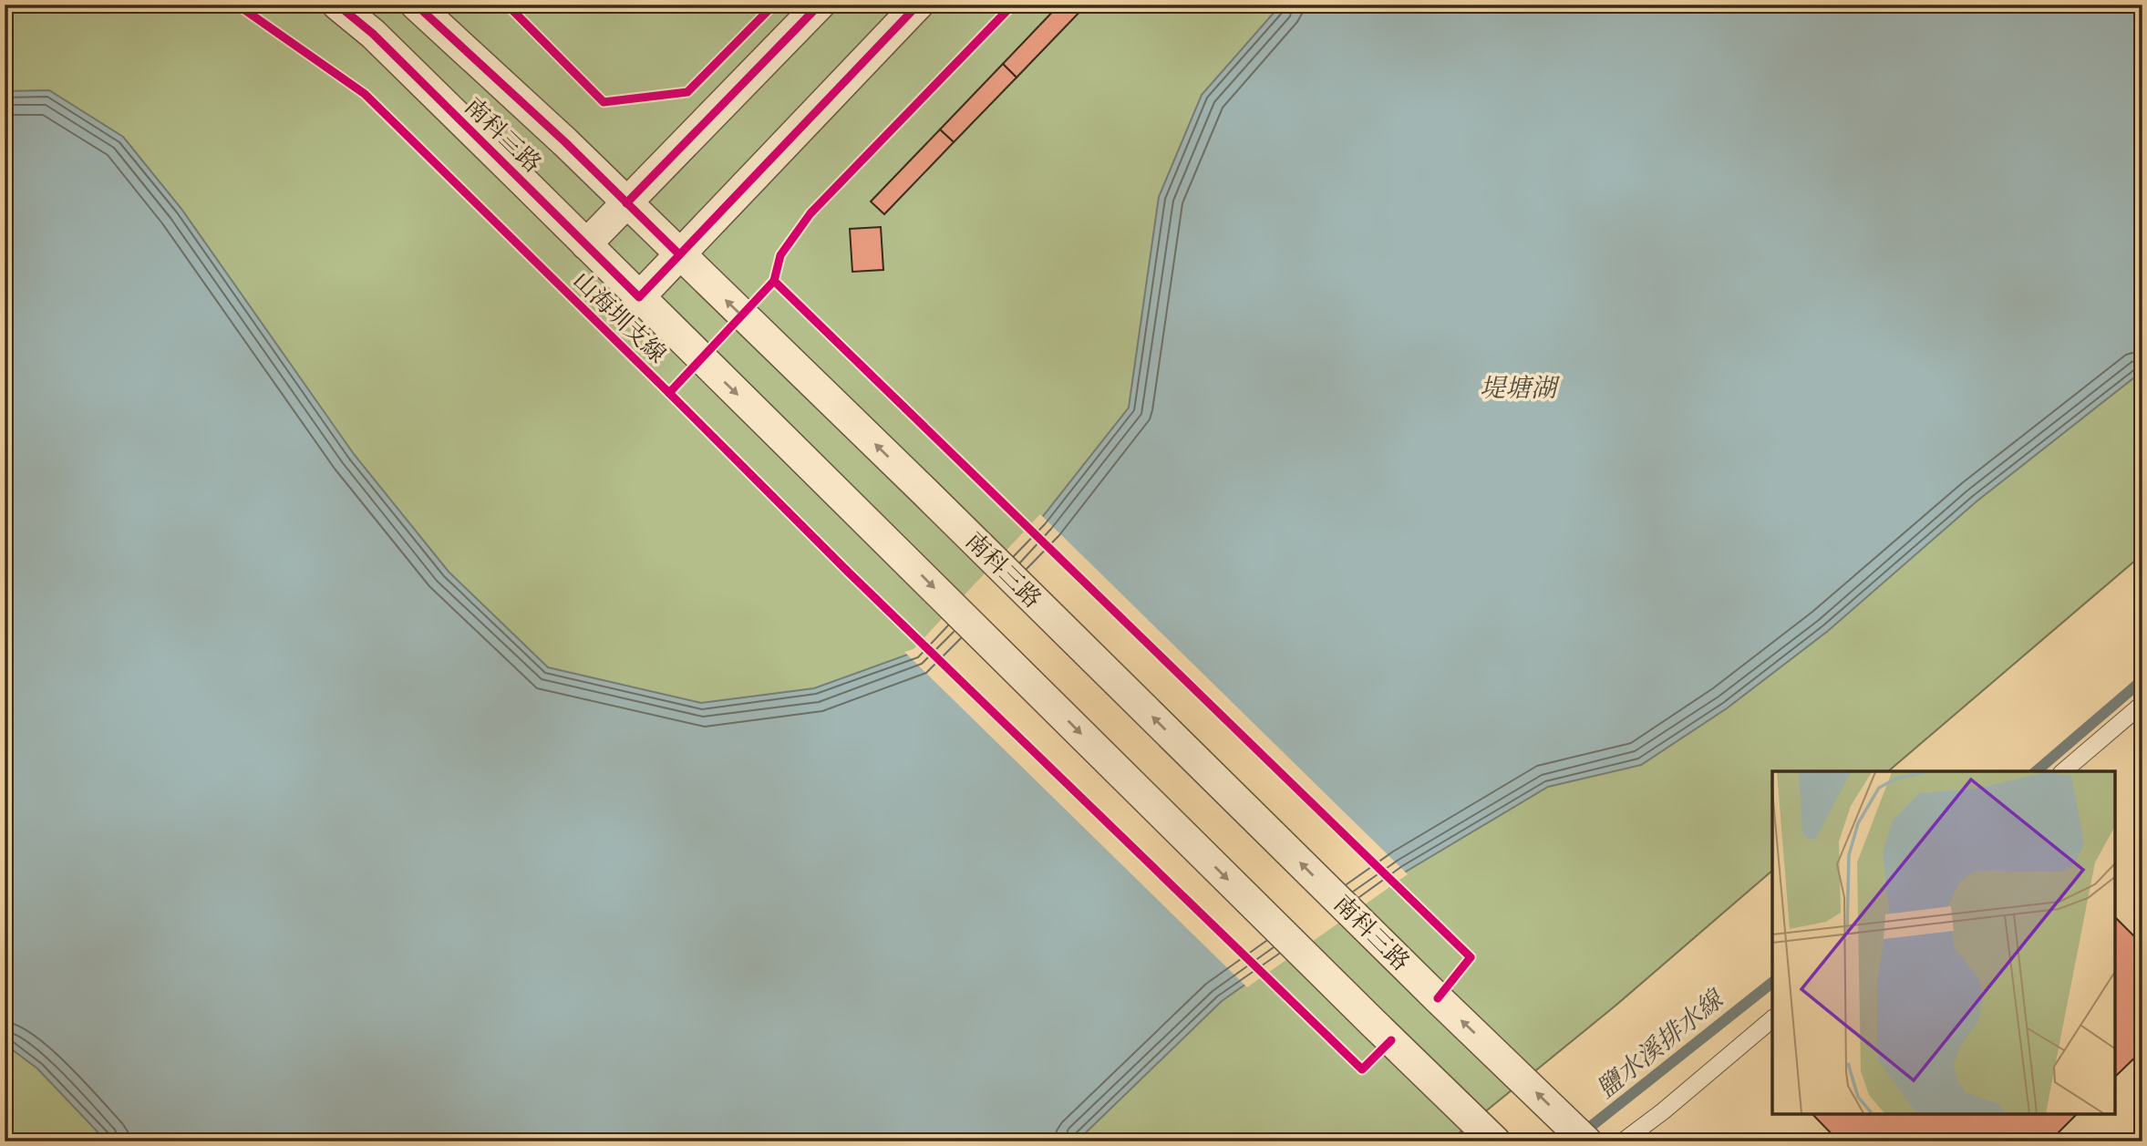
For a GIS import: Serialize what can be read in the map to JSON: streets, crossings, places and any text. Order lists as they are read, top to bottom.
{
  "streets": {
    "street": ["南科三路"],
    "cycle path": ["山海圳支線"]
  },
  "water": ["堤塘湖", "鹽水溪排水線"]
}
